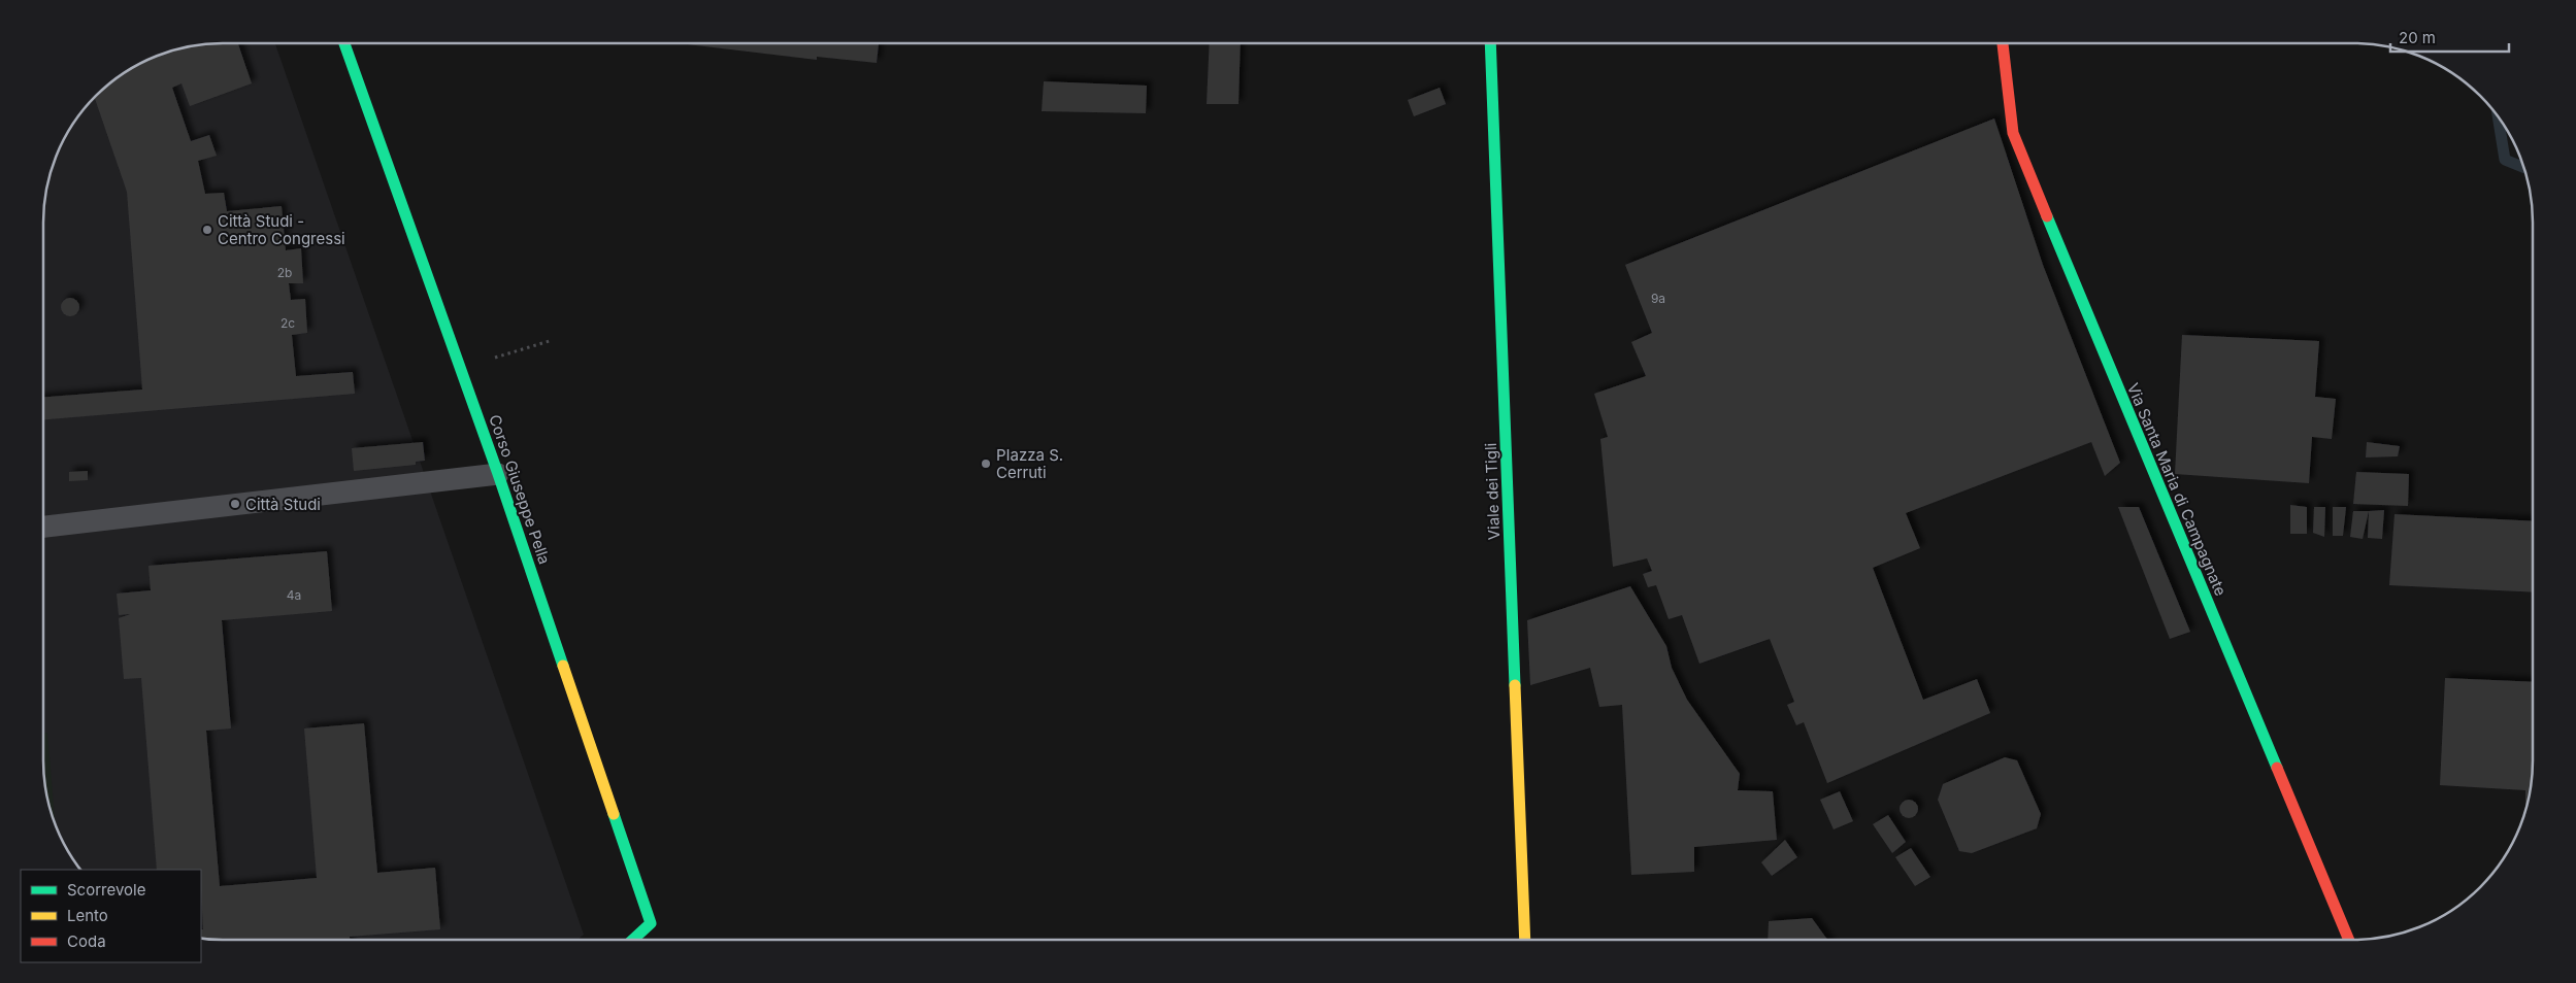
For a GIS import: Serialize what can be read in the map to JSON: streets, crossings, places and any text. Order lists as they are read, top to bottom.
{
  "streets": {
    "street": ["Corso Giuseppe Pella", "Via Santa Maria di Campagnate", "Viale dei Tigli"]
  },
  "places": ["Città Studi - Centro Congressi", "PIazza S. Cerruti", "Città Studi"],
  "house_numbers": [
    "2b",
    "9a",
    "2c",
    "4a"
  ],
  "legend": ["Scorrevole", "Lento", "Coda"],
  "scale_bar": "20 m"
}
